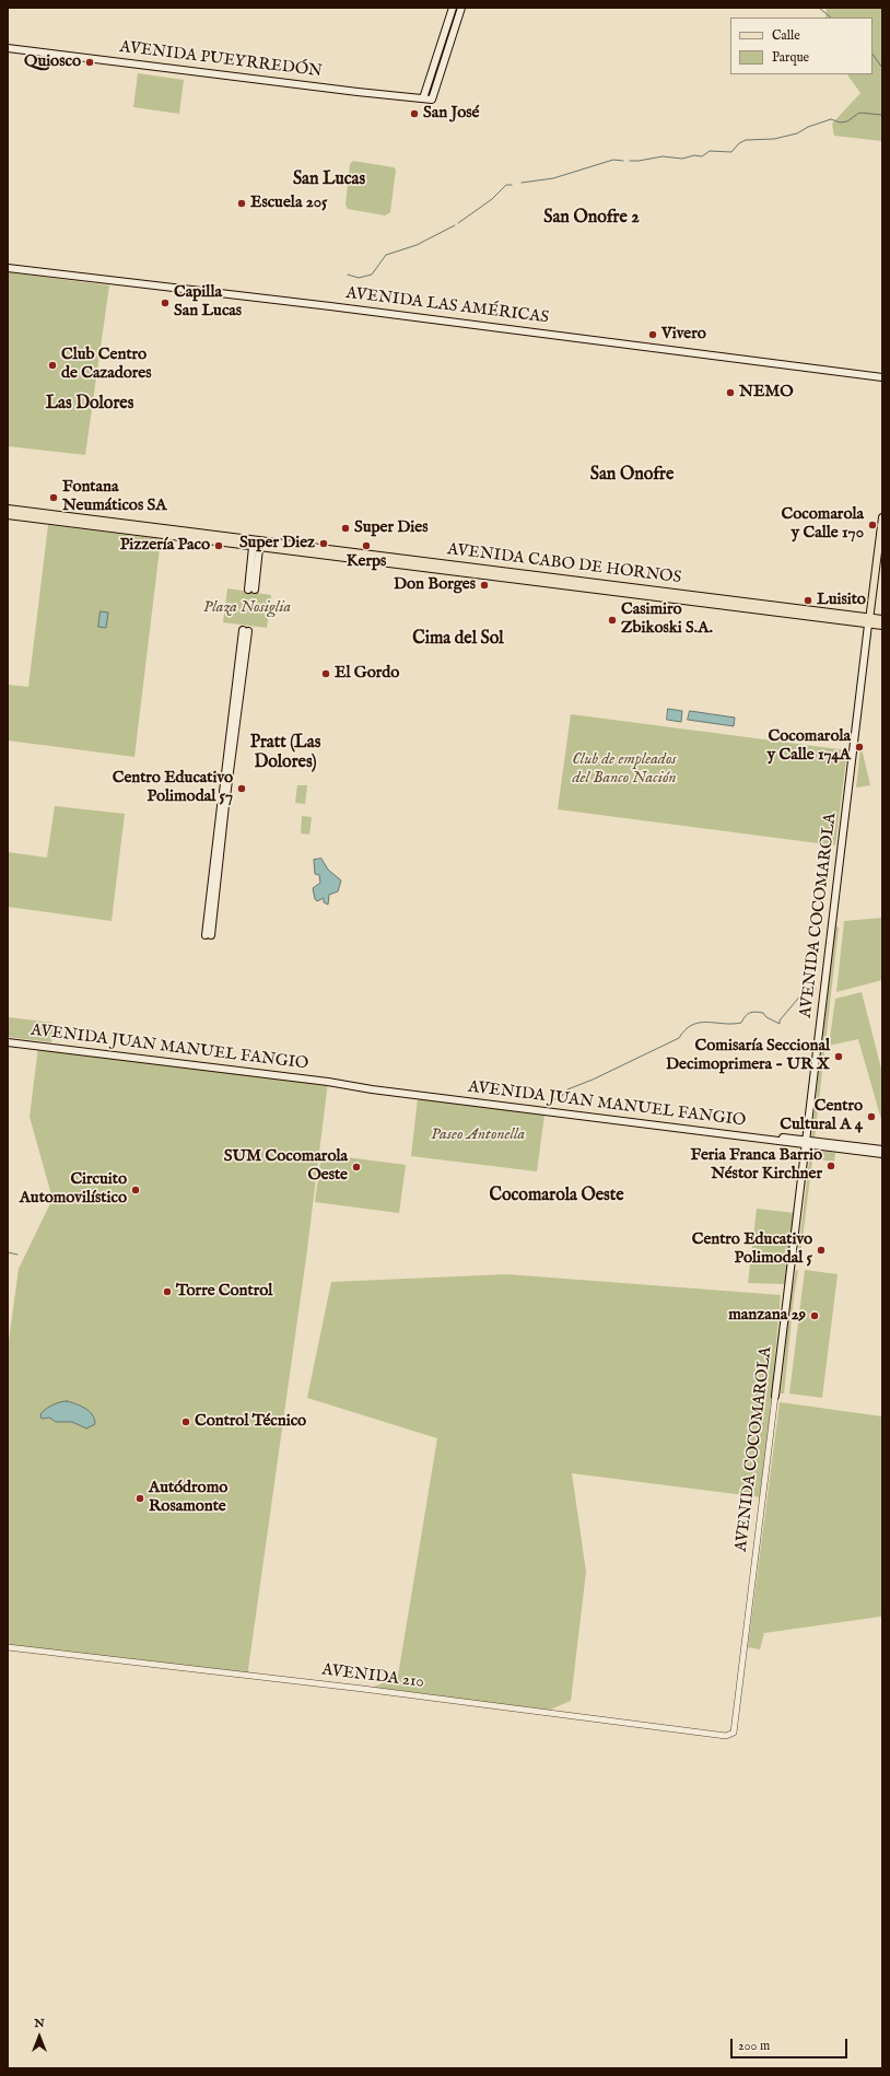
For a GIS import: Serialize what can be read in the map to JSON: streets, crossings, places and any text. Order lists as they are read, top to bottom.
{
  "streets": {
    "main road": [
      "AVENIDA PUEYRREDÓN",
      "AVENIDA LAS AMÉRICAS",
      "AVENIDA CABO DE HORNOS",
      "AVENIDA COCOMAROLA",
      "AVENIDA JUAN MANUEL FANGIO"
    ],
    "street": ["AVENIDA 210"]
  },
  "crossings": [
    ["AVENIDA CABO DE HORNOS", "AVENIDA COCOMAROLA"],
    ["AVENIDA COCOMAROLA", "AVENIDA JUAN MANUEL FANGIO"],
    ["AVENIDA COCOMAROLA", "AVENIDA 210"]
  ],
  "districts": [
    "San Lucas",
    "San Onofre 2",
    "Las Dolores",
    "San Onofre",
    "Cima del Sol",
    "Pratt (Las Dolores)",
    "Cocomarola Oeste"
  ],
  "parks": ["Plaza Nosiglia", "Club de empleados del Banco Nación", "Paseo Antonella"],
  "places": [
    "Quiosco",
    "San José",
    "Escuela 205",
    "Capilla San Lucas",
    "Vivero",
    "Club Centro de Cazadores",
    "NEMO",
    "Fontana Neumáticos SA",
    "Cocomarola y Calle 170",
    "Super Dies",
    "Super Diez",
    "Pizzería Paco",
    "Kerps",
    "Don Borges",
    "Luisito",
    "Casimiro Zbikoski S.A.",
    "El Gordo",
    "Cocomarola y Calle 174A",
    "Centro Educativo Polimodal 57",
    "Comisaría Seccional Decimoprimera - UR X",
    "Centro Cultural A 4",
    "Feria Franca Barrio Néstor Kirchner",
    "SUM Cocomarola Oeste",
    "Circuito Automovilístico",
    "Centro Educativo Polimodal 5",
    "Torre Control",
    "manzana 29",
    "Control Técnico",
    "Autódromo Rosamonte"
  ],
  "legend": ["Calle", "Parque"],
  "scale_bar": "200 m",
  "north": "top"
}
